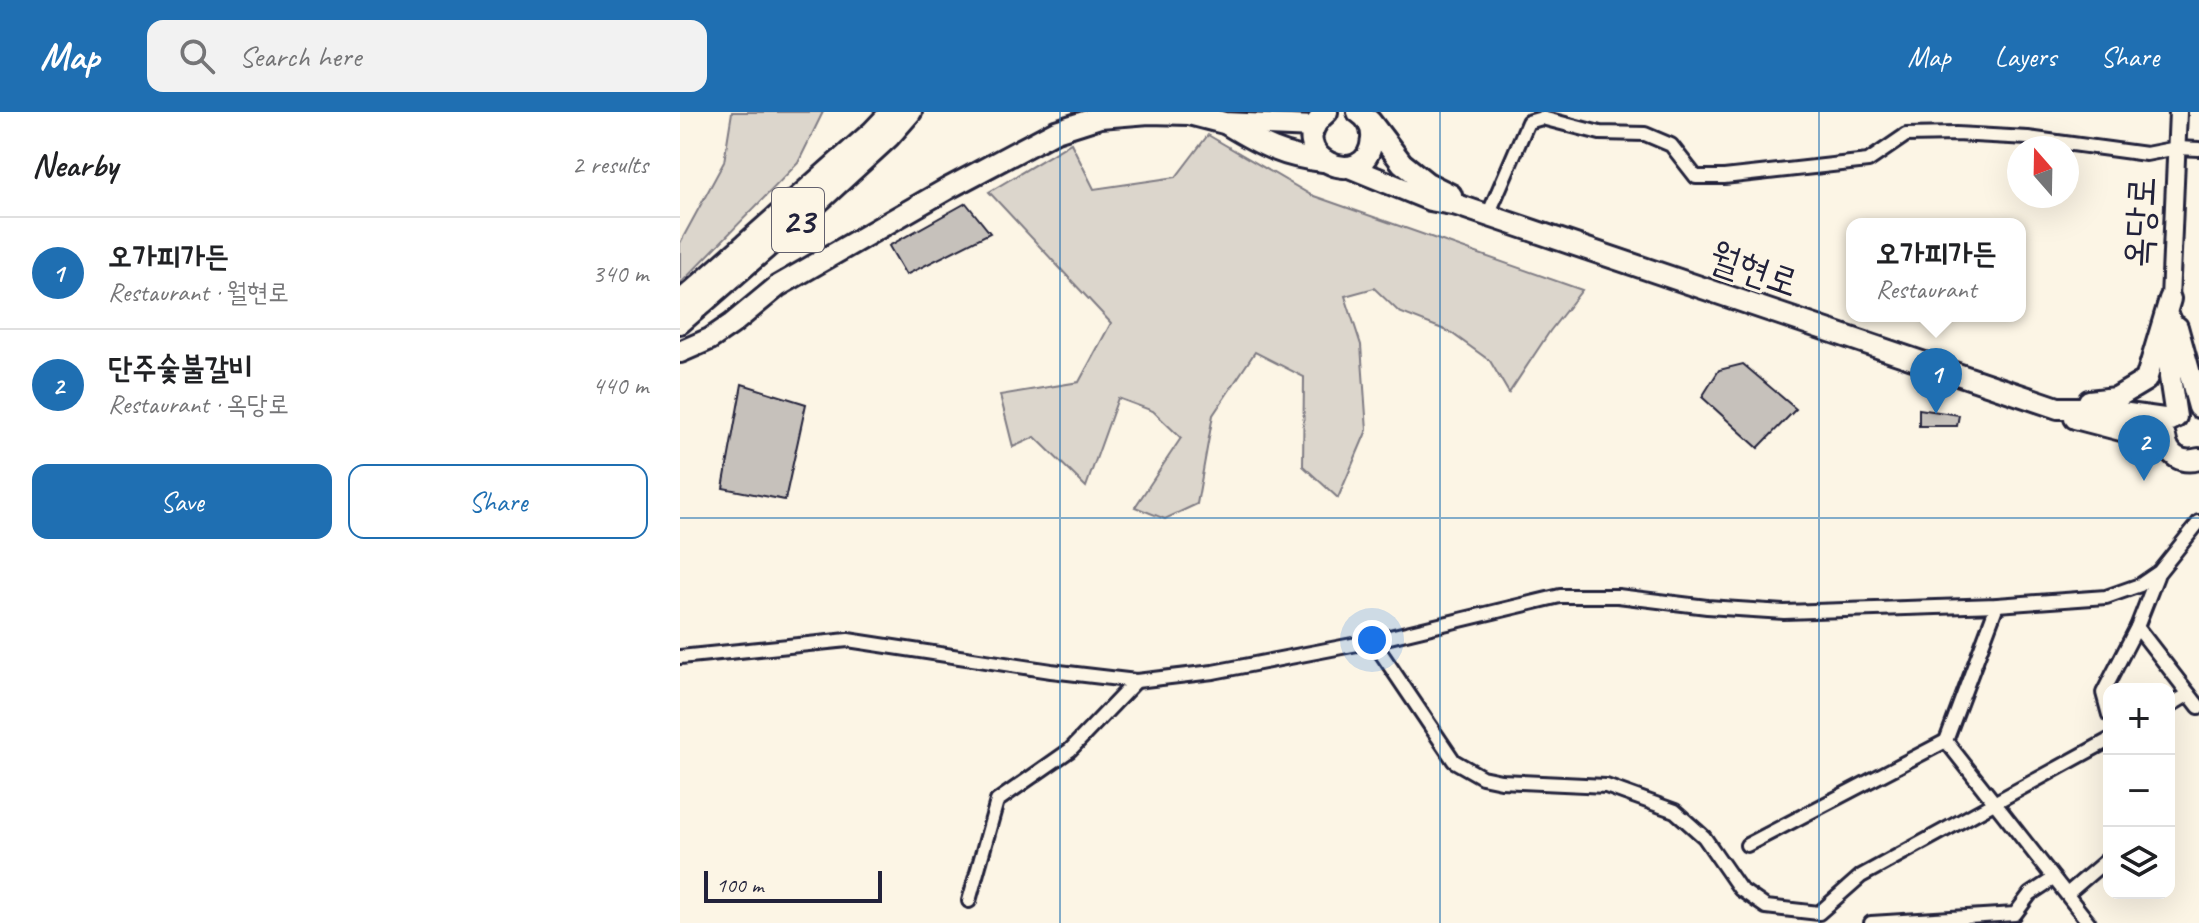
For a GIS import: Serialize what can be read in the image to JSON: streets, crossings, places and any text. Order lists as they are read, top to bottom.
{
  "streets": {
    "main road": ["23", "월현로"],
    "street": ["옥당로"]
  },
  "scale_bar": "100 m",
  "north": "top",
  "page": {
    "header": "Map",
    "search": "Search here",
    "nav": ["Map", "Layers", "Share"],
    "heading": ["Nearby", "2 results"],
    "list": [
      {
        "mark": "1",
        "name": "오가피가든",
        "note": "Restaurant · 월현로",
        "value": "340 m"
      },
      {
        "mark": "2",
        "name": "단주숯불갈비",
        "note": "Restaurant · 옥당로",
        "value": "440 m"
      }
    ],
    "popup": ["오가피가든", "Restaurant"],
    "pins": ["1", "2"],
    "buttons": ["Save", "Share"],
    "map_buttons": ["+", "−"],
    "scale": "100 m"
  }
}
